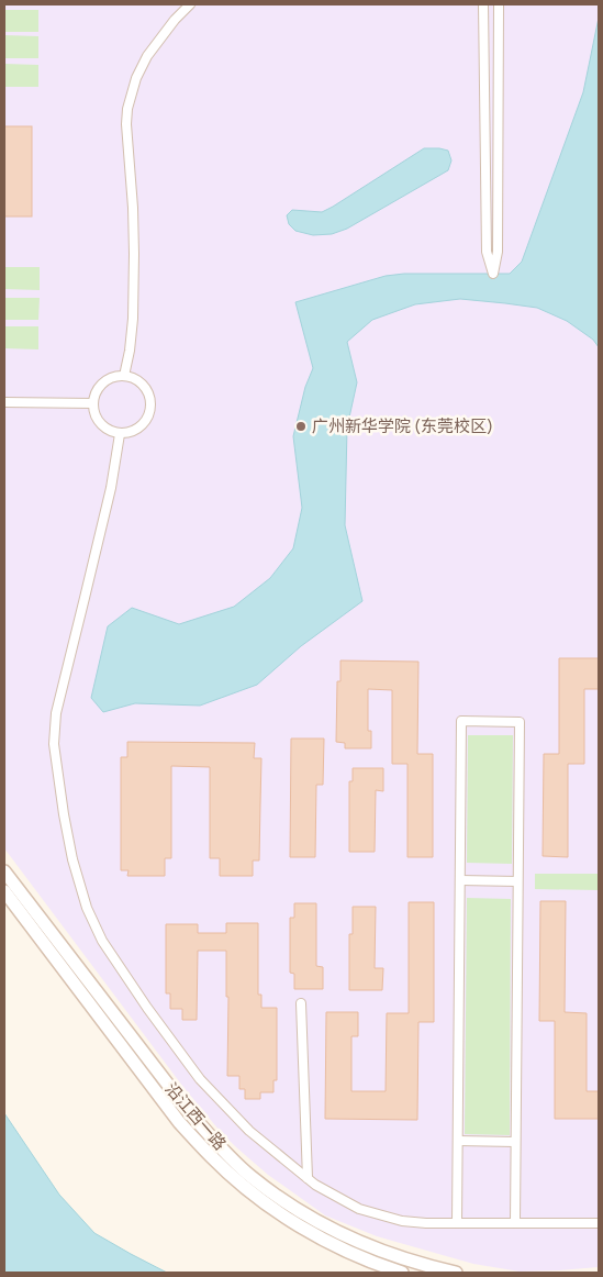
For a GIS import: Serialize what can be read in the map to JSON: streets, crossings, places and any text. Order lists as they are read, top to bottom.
{
  "streets": {
    "street": ["沿江西一路"]
  },
  "places": ["广州新华学院 (东莞校区)"]
}
